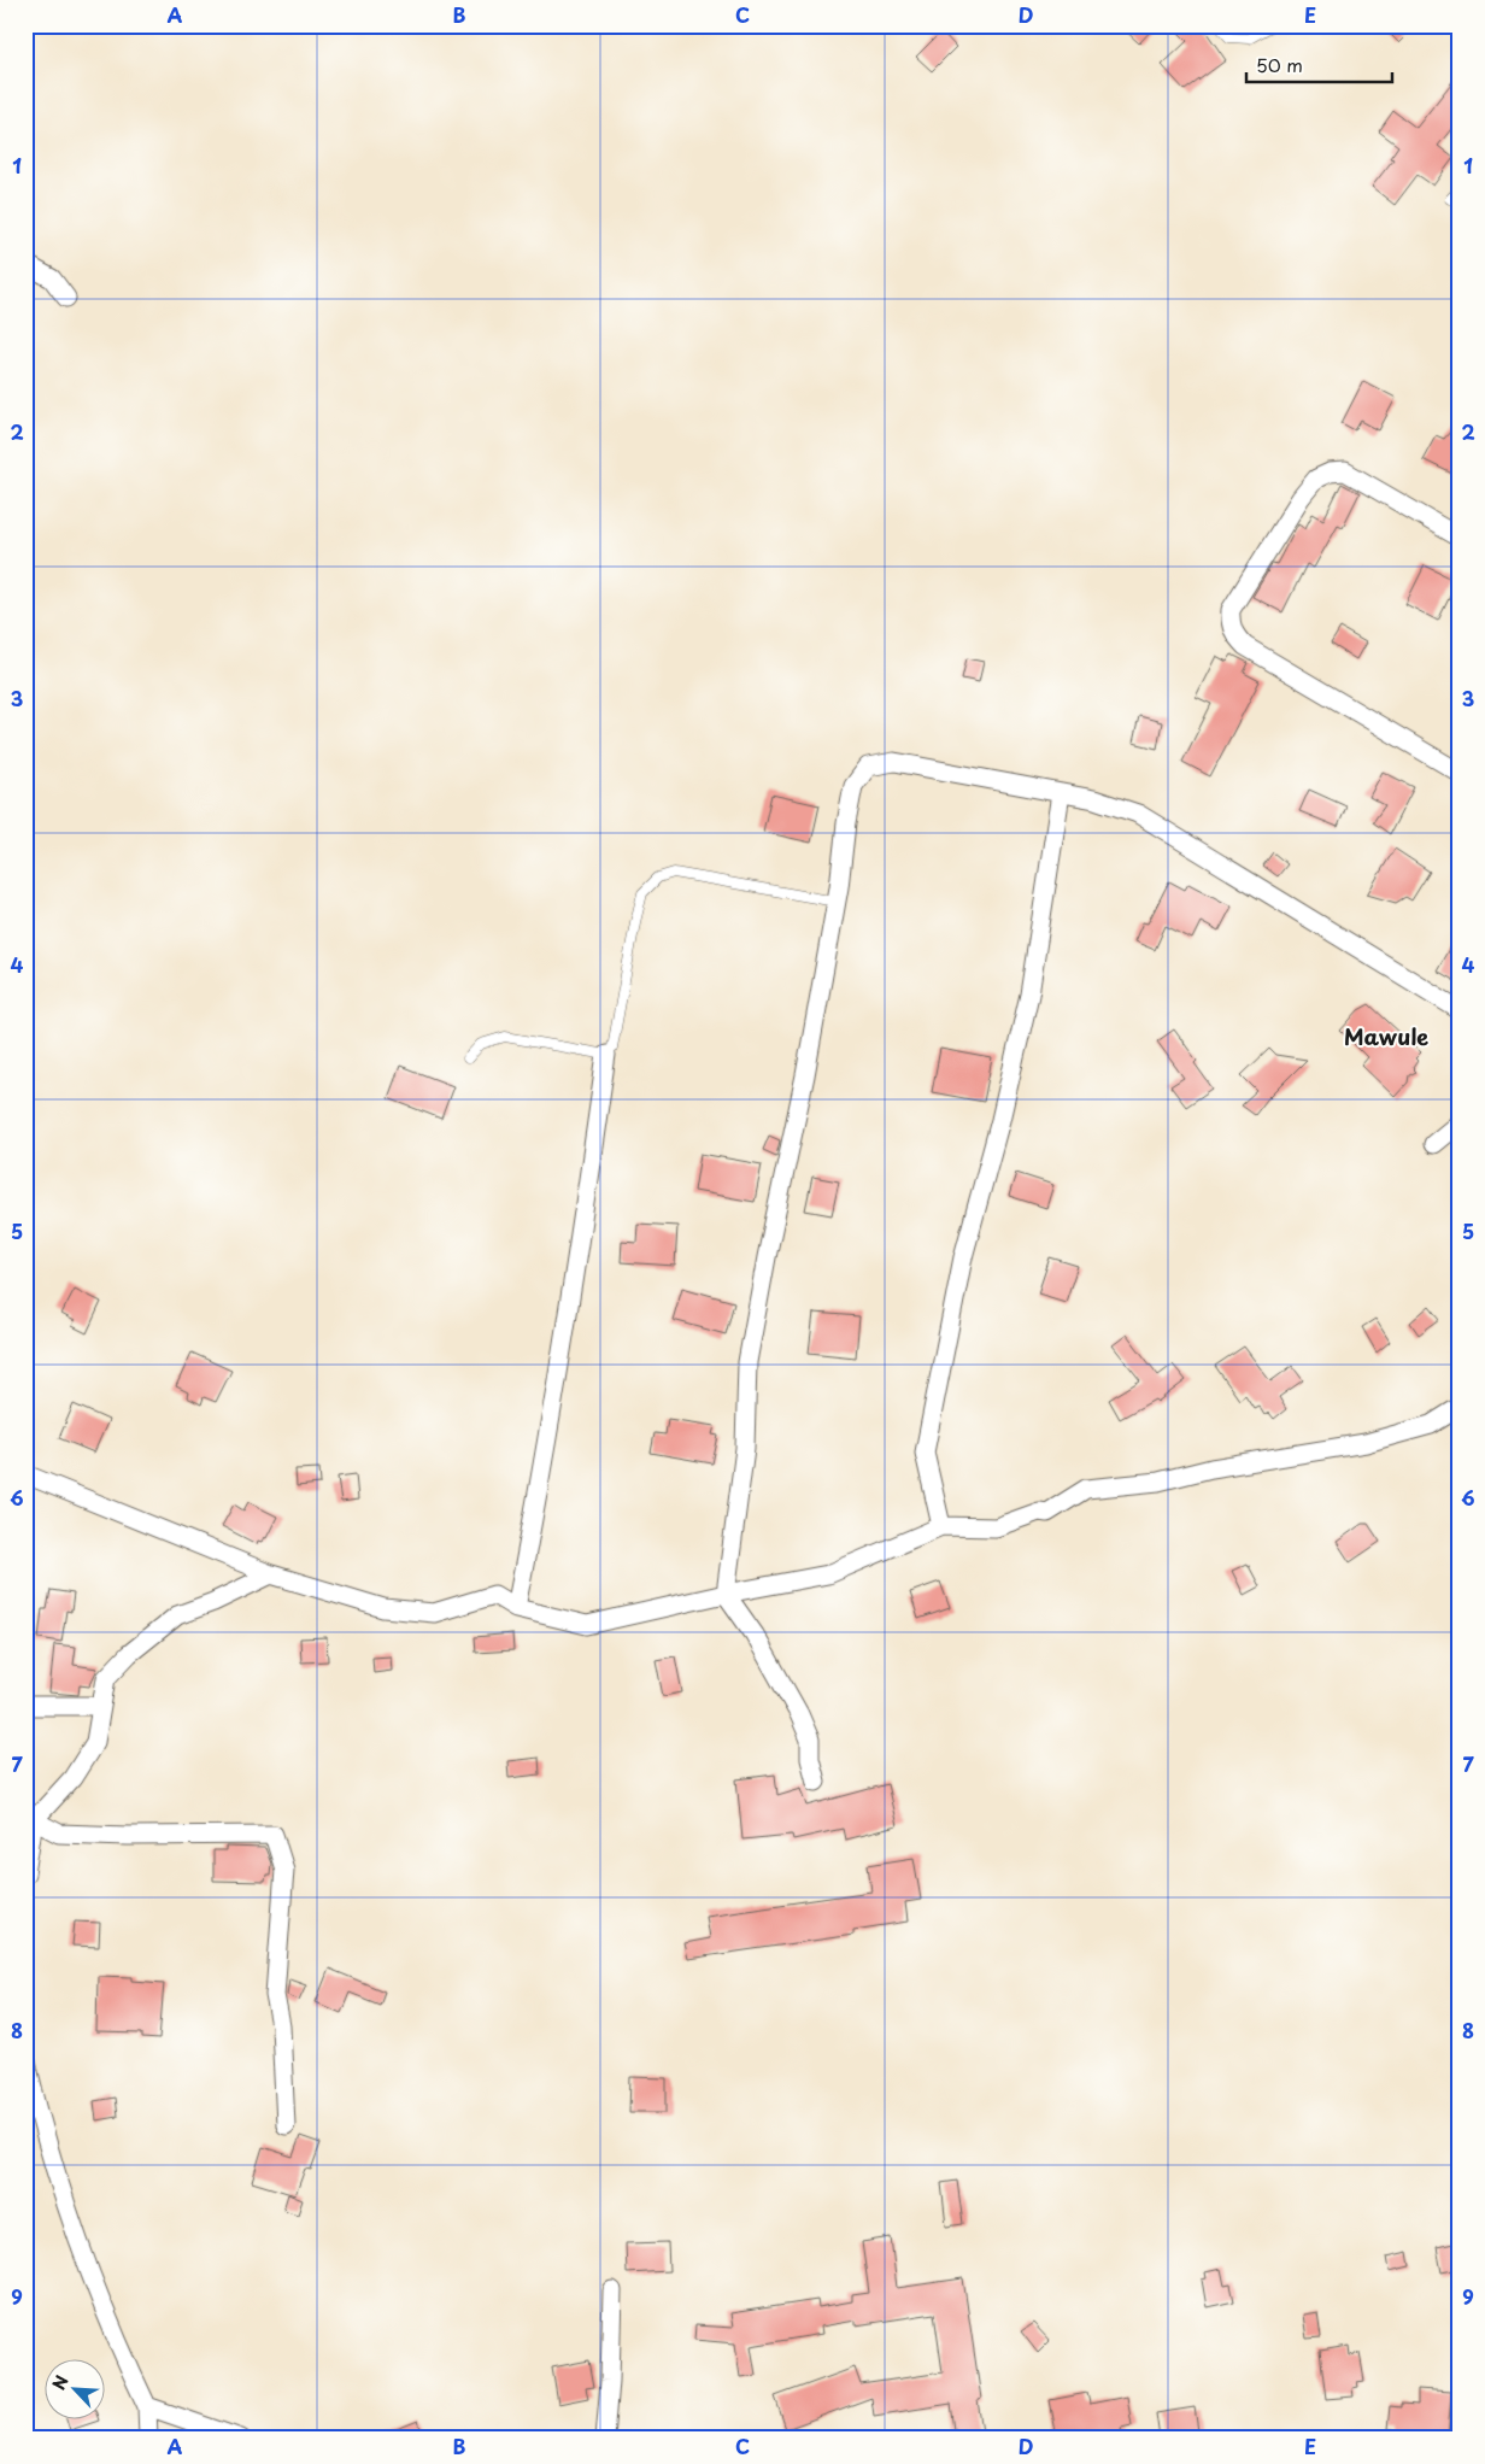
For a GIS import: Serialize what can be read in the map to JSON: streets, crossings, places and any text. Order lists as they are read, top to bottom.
{
  "districts": ["Mawule"],
  "scale_bar": "50 m",
  "north": "top left",
  "grid": {
    "columns": [
      "A",
      "B",
      "C",
      "D",
      "E"
    ],
    "rows": [
      "1",
      "2",
      "3",
      "4",
      "5",
      "6",
      "7",
      "8",
      "9"
    ]
  }
}
